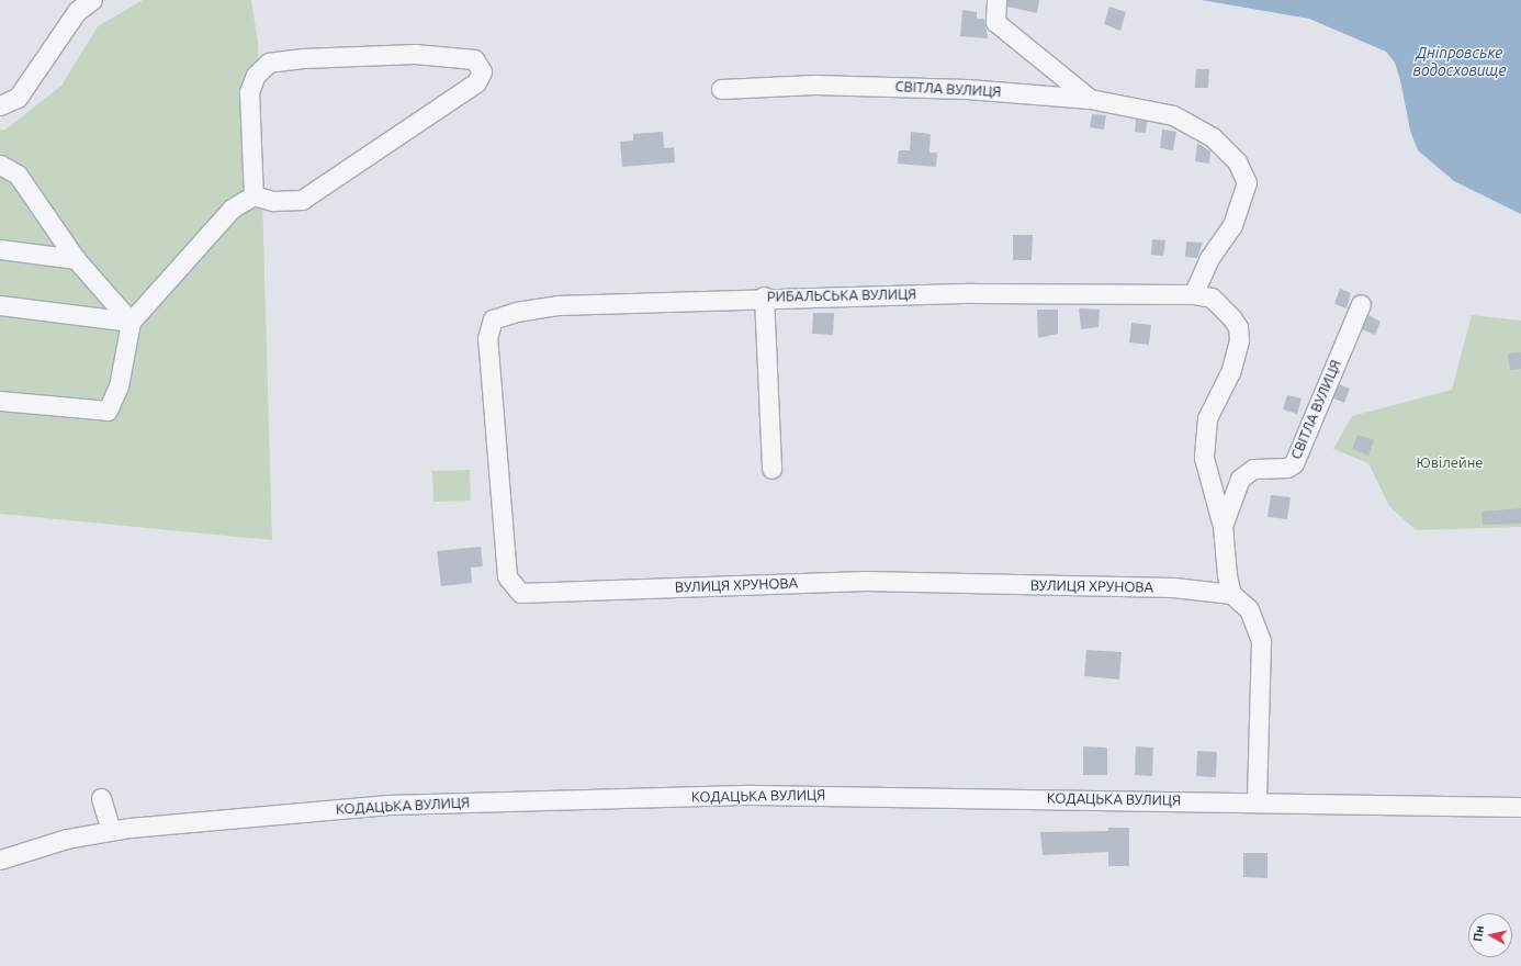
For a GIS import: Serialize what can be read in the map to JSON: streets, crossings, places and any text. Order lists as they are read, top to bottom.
{
  "streets": {
    "street": [
      "СВІТЛА ВУЛИЦЯ",
      "РИБАЛЬСЬКА ВУЛИЦЯ",
      "ВУЛИЦЯ ХРУНОВА",
      "КОДАЦЬКА ВУЛИЦЯ"
    ]
  },
  "crossings": [
    ["СВІТЛА ВУЛИЦЯ", "РИБАЛЬСЬКА ВУЛИЦЯ"],
    ["РИБАЛЬСЬКА ВУЛИЦЯ", "ВУЛИЦЯ ХРУНОВА"]
  ],
  "water": ["Дніпровське водосховище"],
  "parks": ["Ювілейне"],
  "north": "left"
}
